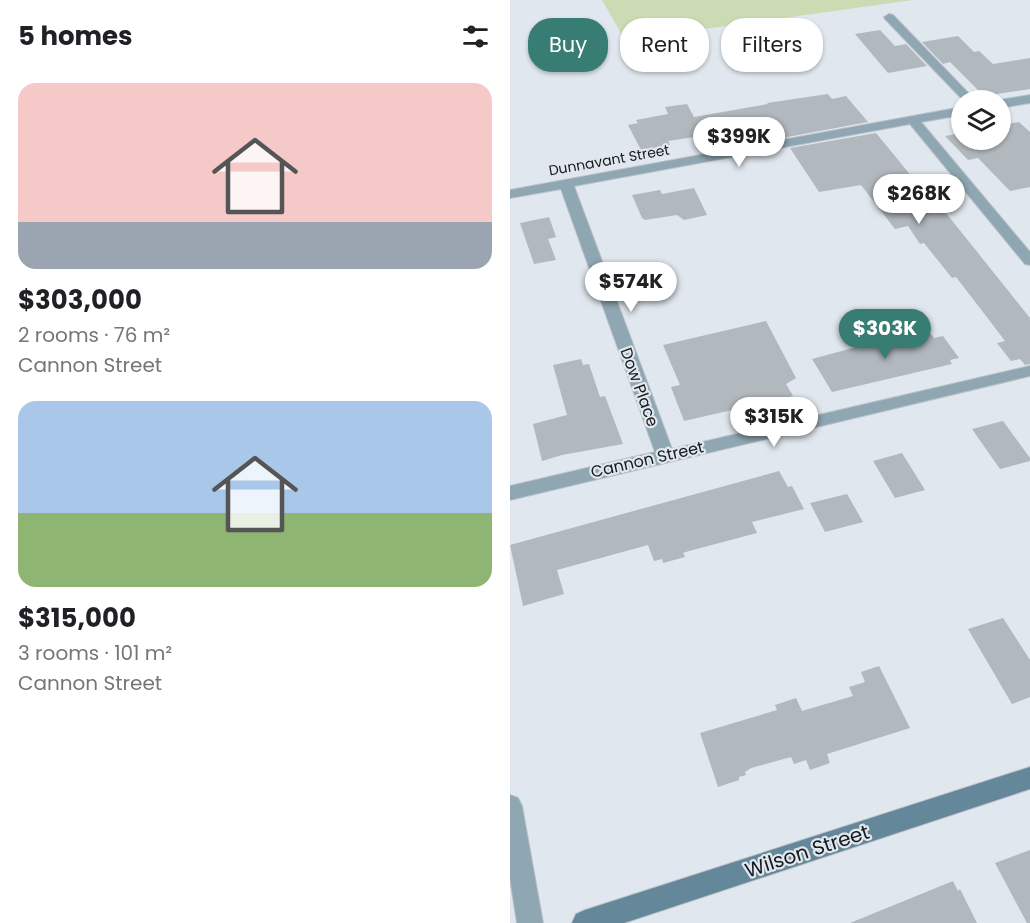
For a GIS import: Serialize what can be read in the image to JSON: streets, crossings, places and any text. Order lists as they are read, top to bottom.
{
  "streets": {
    "street": [
      "Dunnavant Street",
      "Dow Place",
      "Cannon Street",
      "Wilson Street"
    ]
  },
  "crossings": [
    ["Dunnavant Street", "Dow Place"],
    ["Dow Place", "Cannon Street"]
  ],
  "page": {
    "heading": "5 homes",
    "chip": ["Buy", "Rent", "Filters"],
    "list": [
      {
        "name": "$303,000",
        "note": "2 rooms · 76 m² · Cannon Street"
      },
      {
        "name": "$315,000",
        "note": "3 rooms · 101 m² · Cannon Street"
      }
    ],
    "price": [
      "$399K",
      "$268K",
      "$574K",
      "$303K",
      "$315K"
    ]
  }
}
